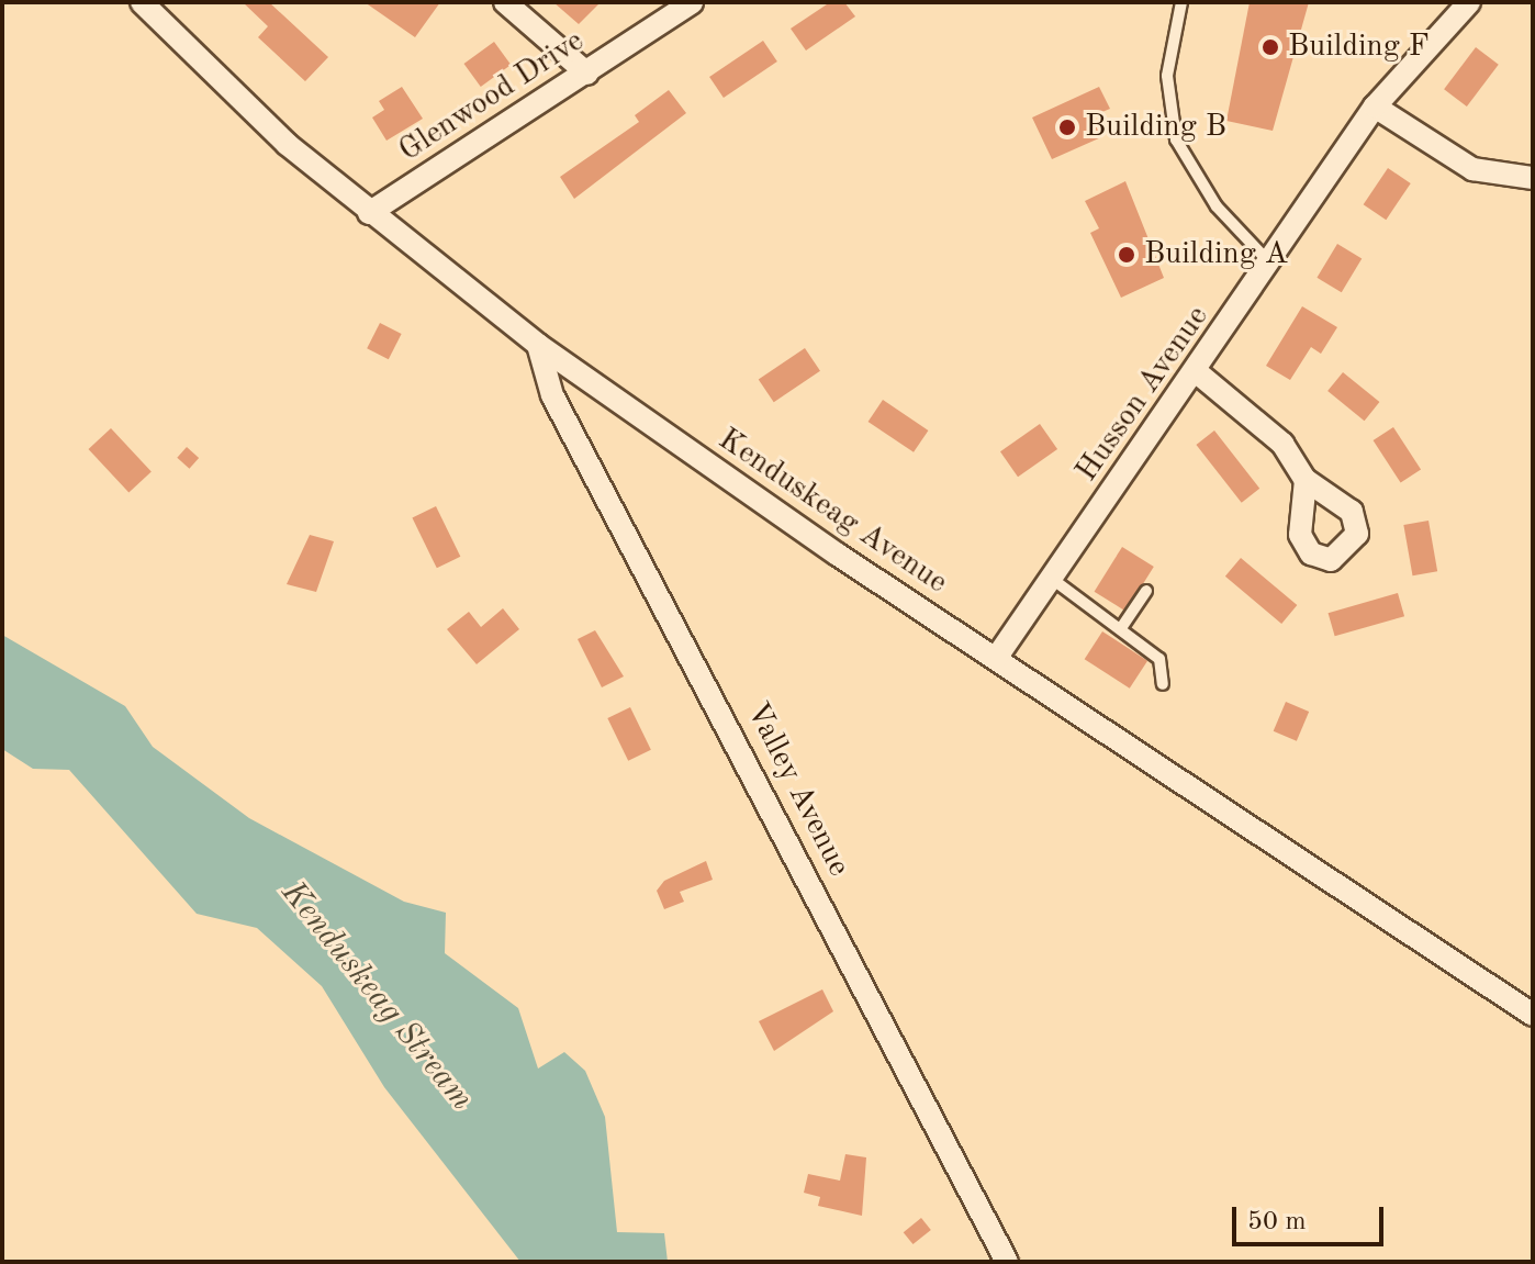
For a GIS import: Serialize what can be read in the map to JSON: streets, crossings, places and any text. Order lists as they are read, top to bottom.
{
  "streets": {
    "street": [
      "Glenwood Drive",
      "Husson Avenue",
      "Kenduskeag Avenue",
      "Valley Avenue"
    ]
  },
  "crossings": [
    ["Glenwood Drive", "Kenduskeag Avenue"],
    ["Husson Avenue", "Kenduskeag Avenue"],
    ["Kenduskeag Avenue", "Valley Avenue"]
  ],
  "water": ["Kenduskeag Stream"],
  "places": ["Building F", "Building B", "Building A"],
  "scale_bar": "50 m"
}
